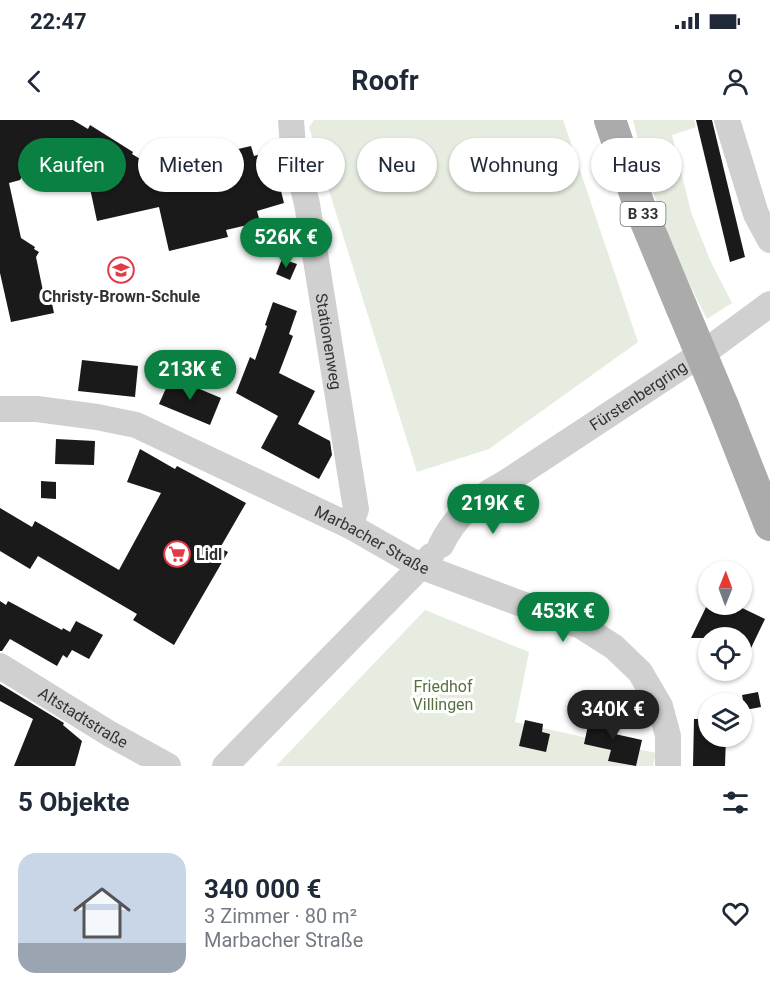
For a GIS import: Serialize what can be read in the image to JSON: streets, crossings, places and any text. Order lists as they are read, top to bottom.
{
  "streets": {
    "main road": ["B 33"],
    "street": [
      "Stationenweg",
      "Fürstenbergring",
      "Marbacher Straße",
      "Altstadtstraße"
    ]
  },
  "crossings": [
    ["Stationenweg", "Marbacher Straße"],
    ["Fürstenbergring", "Marbacher Straße"]
  ],
  "parks": ["Friedhof Villingen"],
  "places": {
    "school or university": ["Christy-Brown-Schule"],
    "supermarket": ["Lidl"]
  },
  "north": "top",
  "page": {
    "status": "22:47",
    "header": "Roofr",
    "chip": [
      "Kaufen",
      "Mieten",
      "Filter",
      "Neu",
      "Wohnung",
      "Haus"
    ],
    "price": [
      "526K €",
      "213K €",
      "219K €",
      "453K €",
      "340K €"
    ],
    "heading": "5 Objekte",
    "list": [
      {
        "name": "340 000 €",
        "note": "3 Zimmer · 80 m² · Marbacher Straße"
      }
    ]
  }
}
